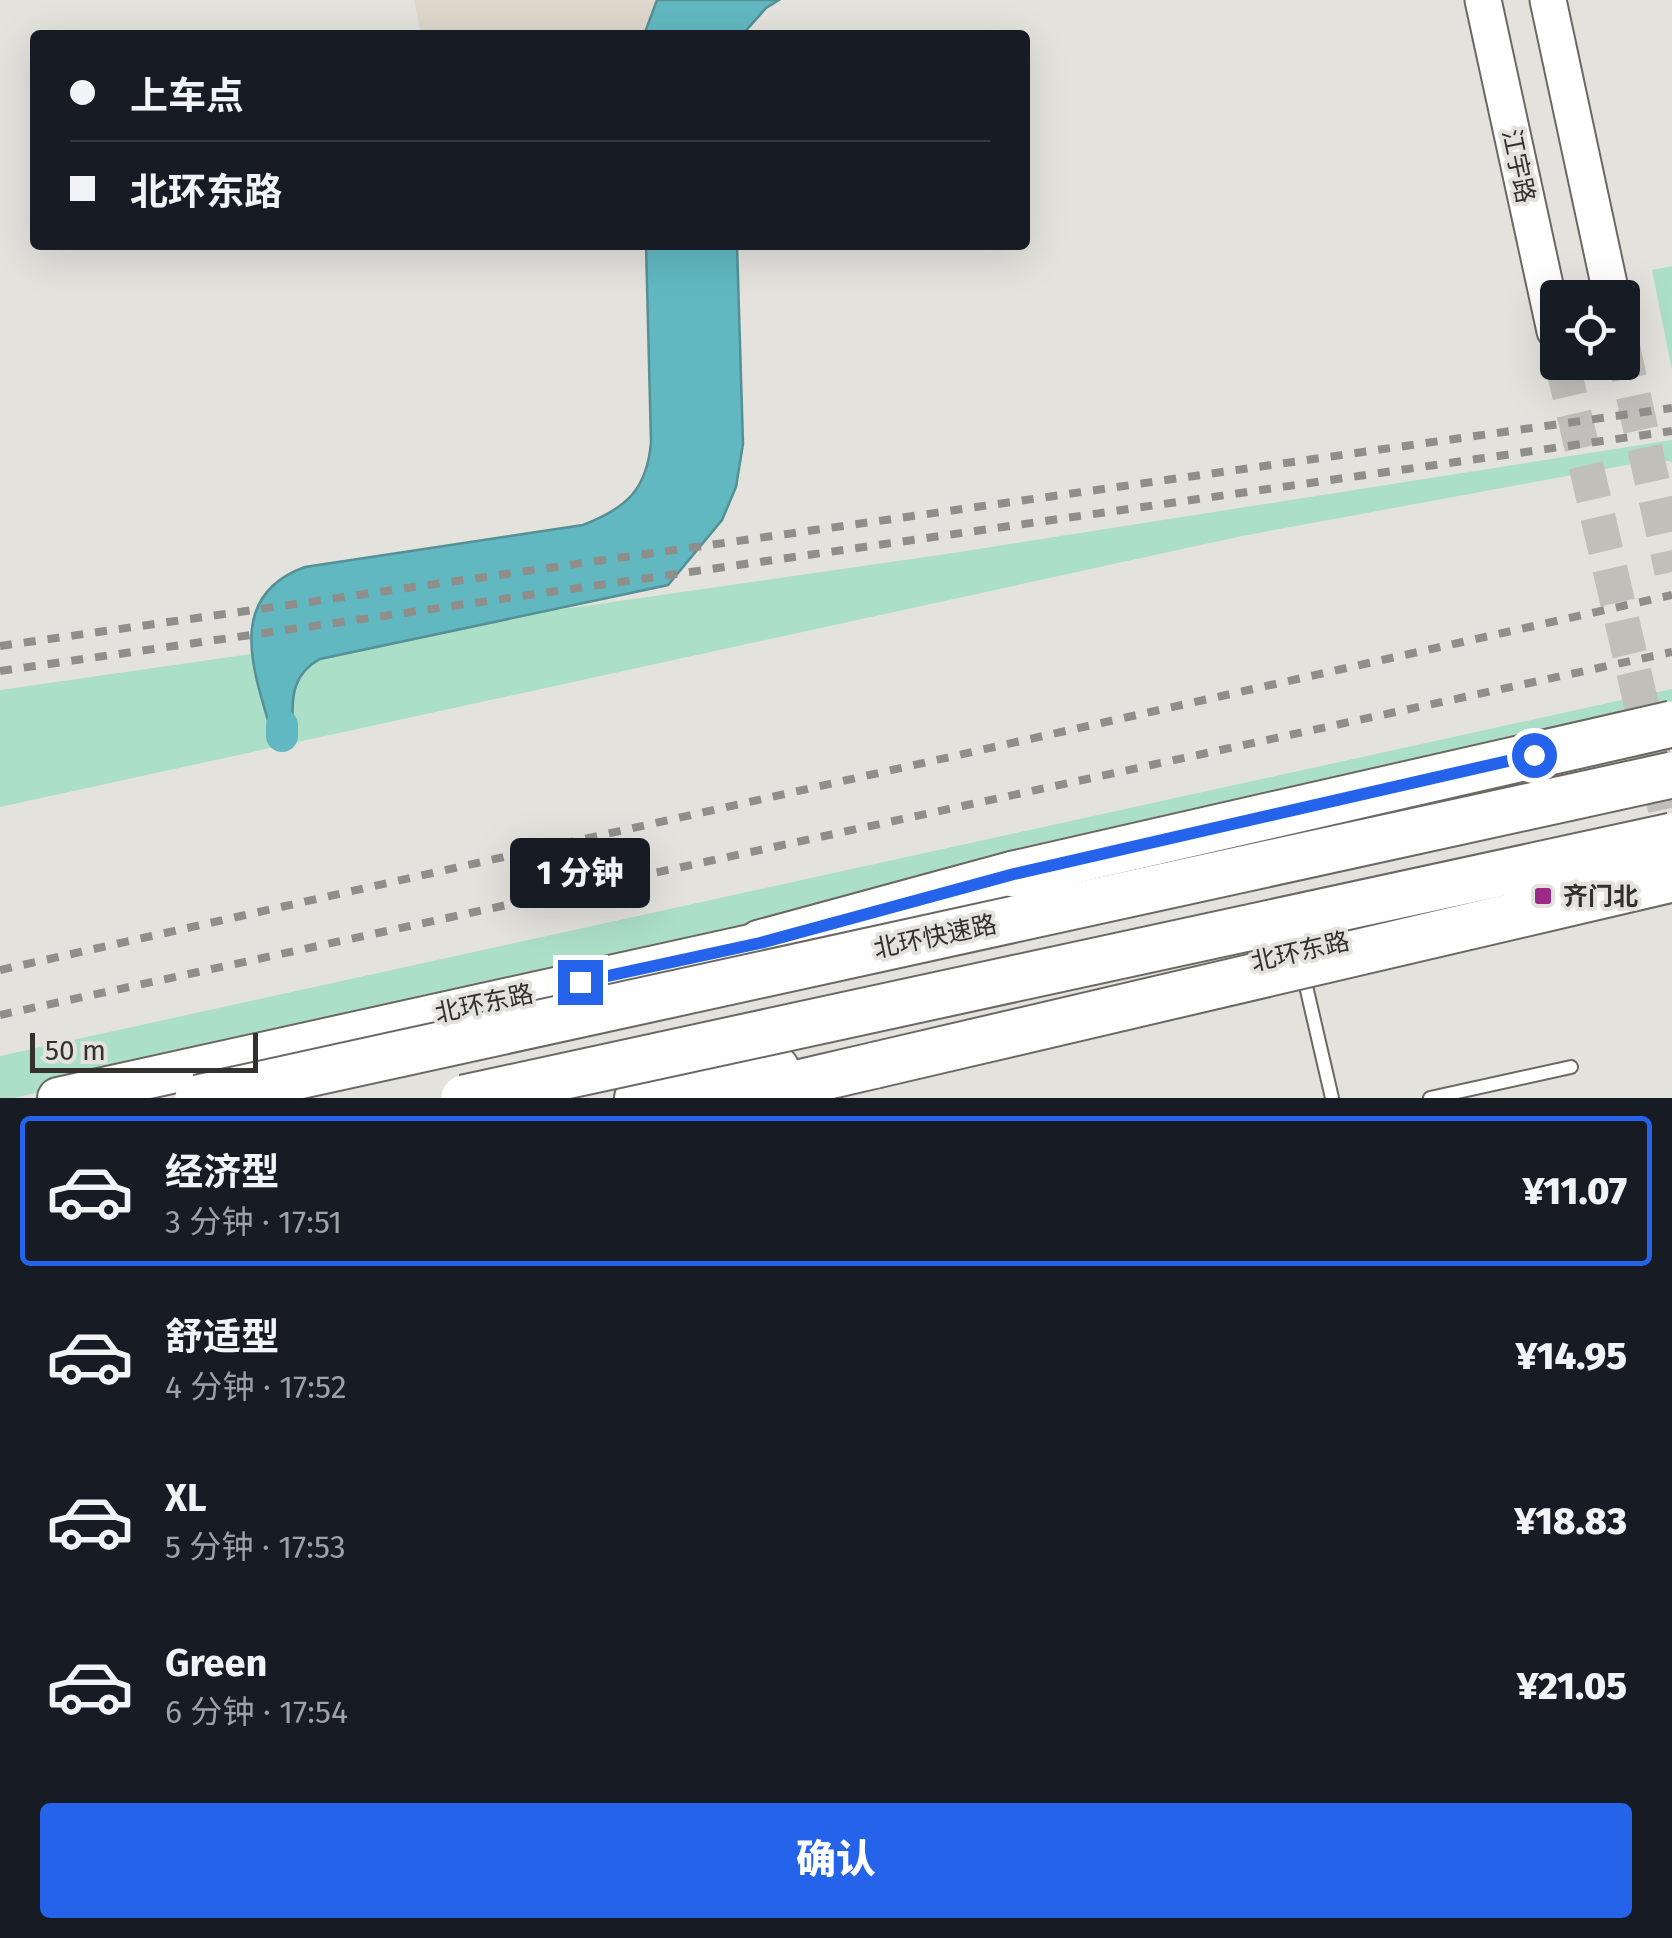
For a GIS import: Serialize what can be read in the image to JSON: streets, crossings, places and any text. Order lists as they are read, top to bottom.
{
  "streets": {
    "highway": ["北环快速路"],
    "main road": ["江宇路", "北环东路"]
  },
  "places": {
    "transit": ["齐门北"]
  },
  "scale_bar": "50 m",
  "page": {
    "banner": ["上车点", "北环东路"],
    "bubble": "1 分钟",
    "scale": "50 m",
    "list": [
      {
        "name": "经济型",
        "note": "3 分钟 · 17:51",
        "value": "¥11.07"
      },
      {
        "name": "舒适型",
        "note": "4 分钟 · 17:52",
        "value": "¥14.95"
      },
      {
        "name": "XL",
        "note": "5 分钟 · 17:53",
        "value": "¥18.83"
      },
      {
        "name": "Green",
        "note": "6 分钟 · 17:54",
        "value": "¥21.05"
      }
    ],
    "buttons": "确认"
  }
}
